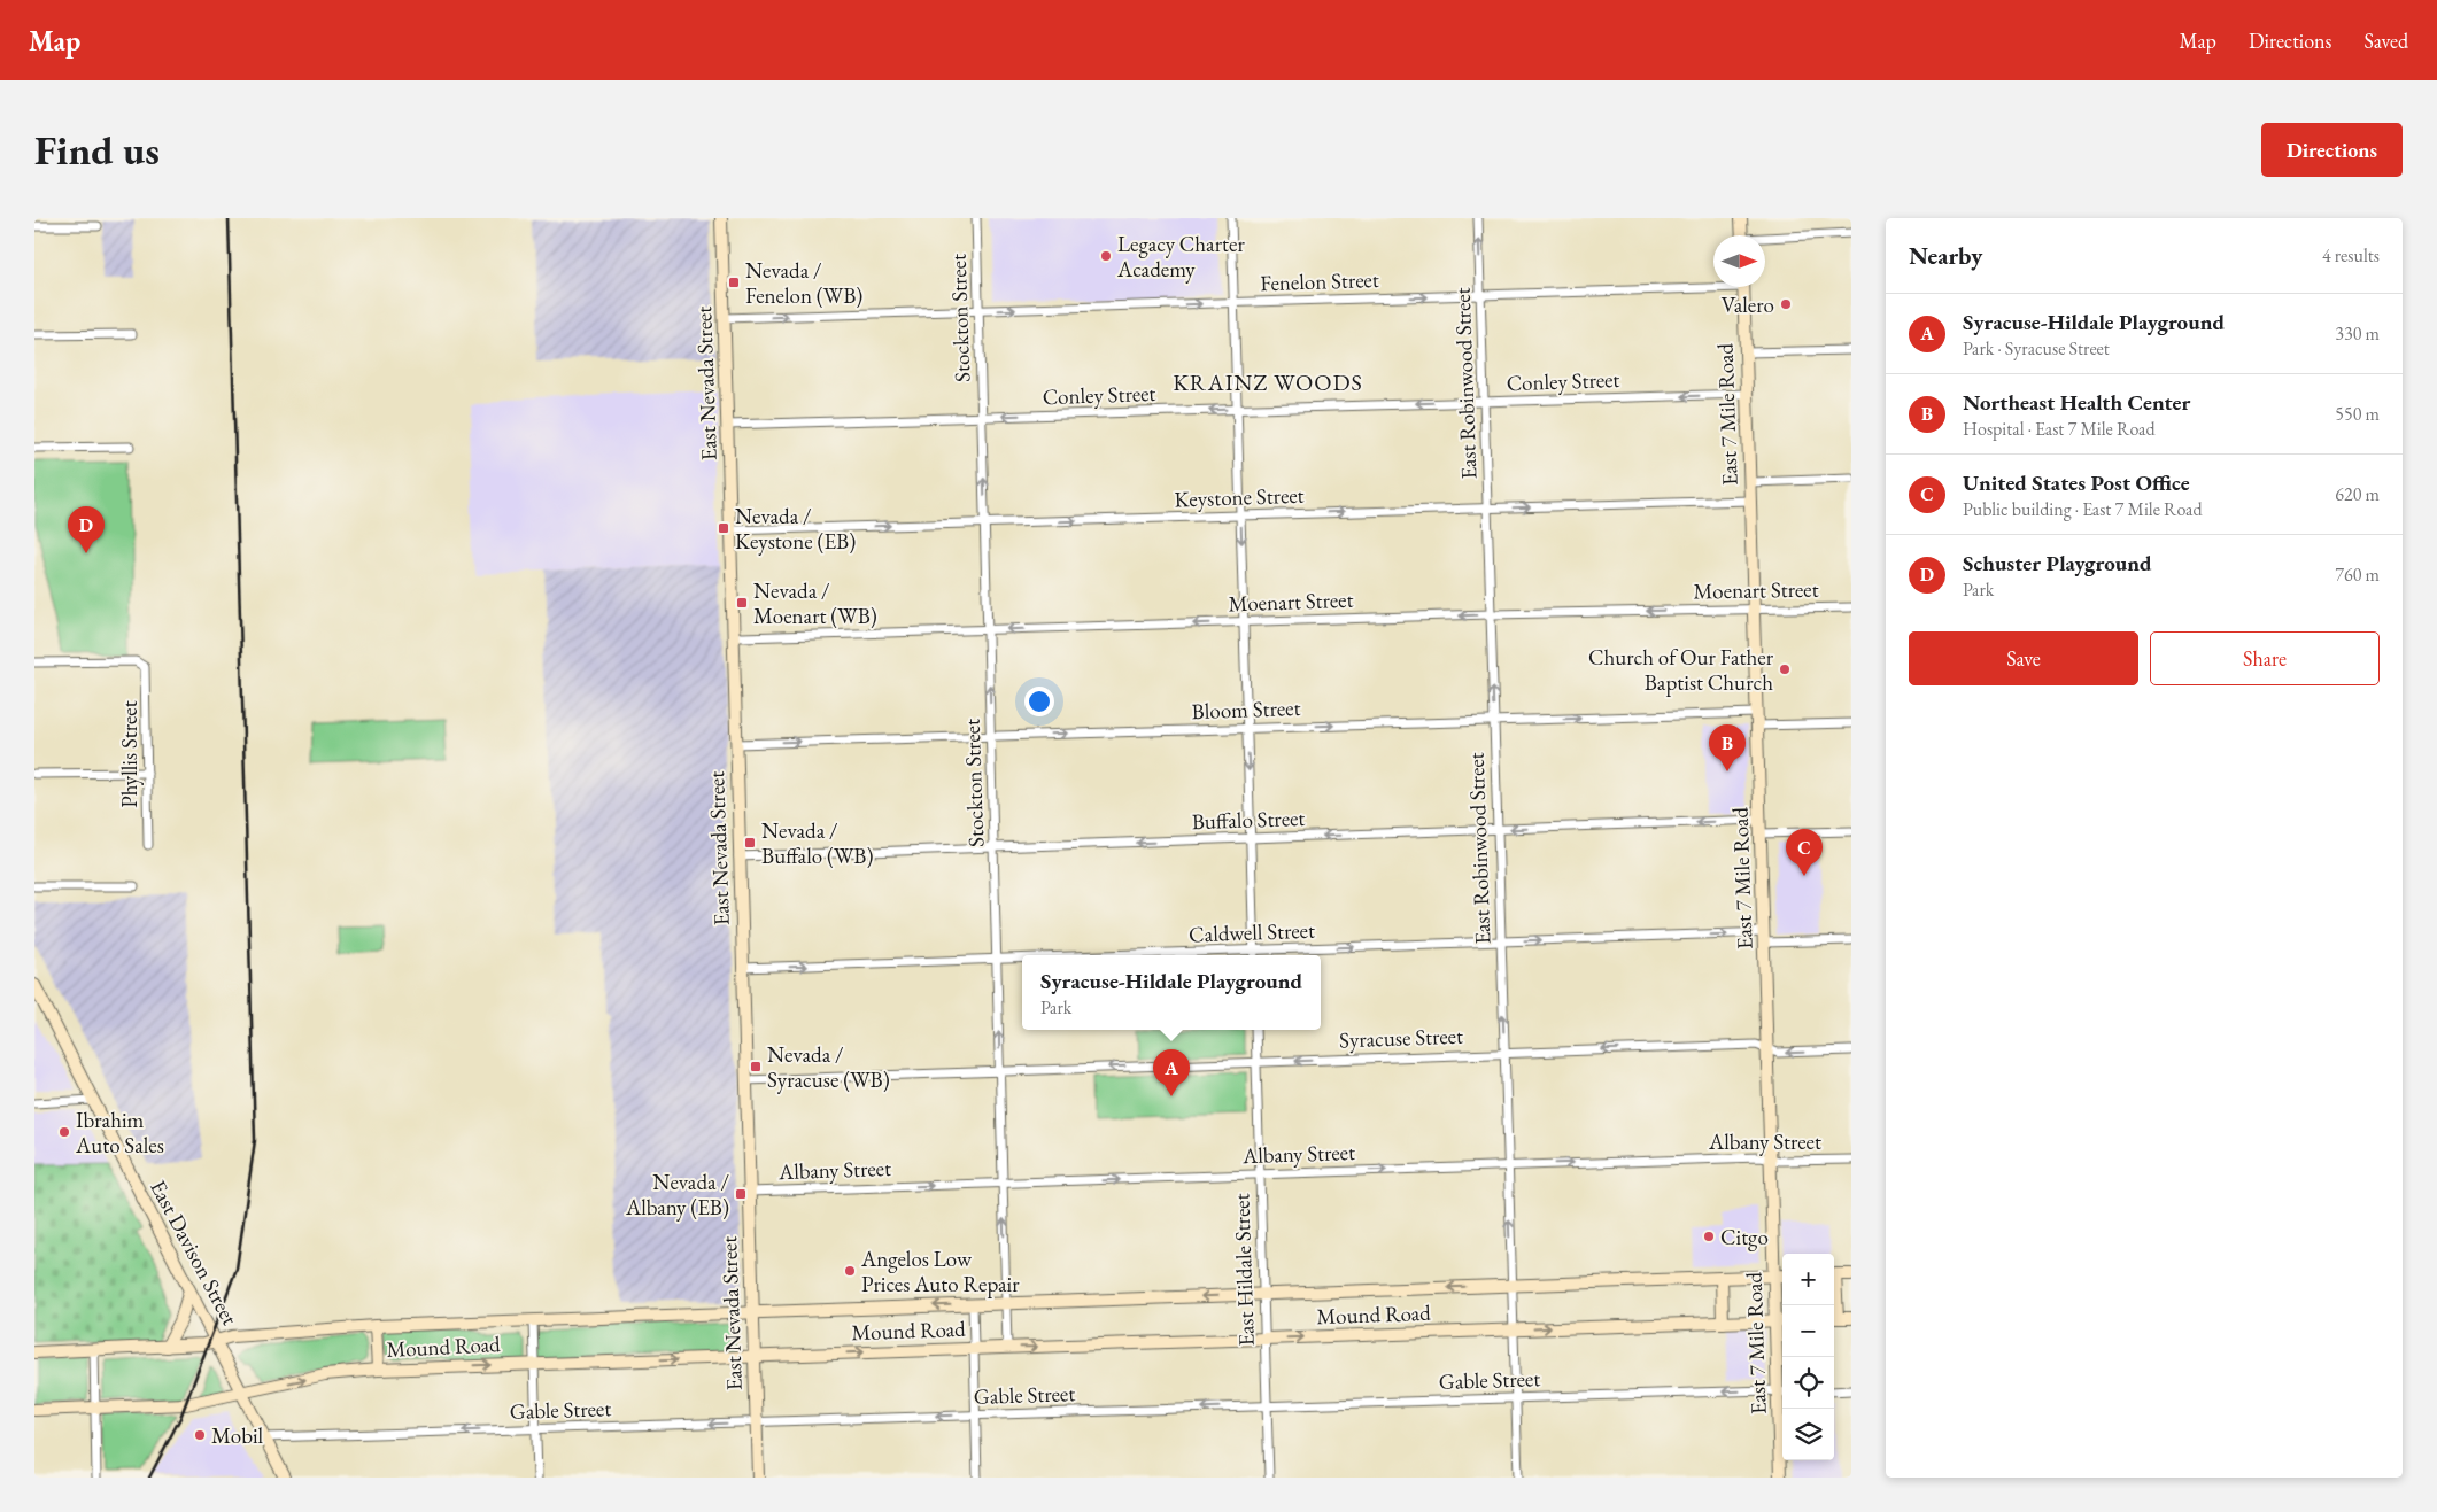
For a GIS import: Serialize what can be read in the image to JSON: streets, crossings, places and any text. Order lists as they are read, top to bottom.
{
  "streets": {
    "main road": [
      "East Nevada Street",
      "East 7 Mile Road",
      "East Davison Street",
      "Mound Road"
    ],
    "street": [
      "Fenelon Street",
      "Stockton Street",
      "Conley Street",
      "East Robinwood Street",
      "Keystone Street",
      "Moenart Street",
      "Bloom Street",
      "Phyllis Street",
      "Buffalo Street",
      "Caldwell Street",
      "Syracuse Street",
      "Albany Street",
      "East Hildale Street",
      "Gable Street"
    ]
  },
  "crossings": [
    ["Fenelon Street", "Stockton Street"],
    ["Fenelon Street", "East Nevada Street"],
    ["Fenelon Street", "East Robinwood Street"],
    ["Stockton Street", "Conley Street"],
    ["Stockton Street", "Keystone Street"],
    ["Stockton Street", "Moenart Street"],
    ["Stockton Street", "Bloom Street"],
    ["Stockton Street", "Buffalo Street"],
    ["Stockton Street", "Caldwell Street"],
    ["Stockton Street", "Syracuse Street"],
    ["Stockton Street", "Albany Street"],
    ["Stockton Street", "Mound Road"],
    ["Conley Street", "East Nevada Street"],
    ["Conley Street", "East Robinwood Street"],
    ["Conley Street", "East 7 Mile Road"],
    ["East Nevada Street", "Keystone Street"],
    ["East Nevada Street", "Moenart Street"],
    ["East Nevada Street", "Bloom Street"],
    ["East Nevada Street", "Buffalo Street"],
    ["East Nevada Street", "Caldwell Street"],
    ["East Nevada Street", "Syracuse Street"],
    ["East Nevada Street", "Albany Street"],
    ["East Nevada Street", "Mound Road"],
    ["East Nevada Street", "Gable Street"],
    ["East Robinwood Street", "Keystone Street"],
    ["East Robinwood Street", "Moenart Street"],
    ["East Robinwood Street", "Bloom Street"],
    ["East Robinwood Street", "Buffalo Street"],
    ["East Robinwood Street", "Caldwell Street"],
    ["East Robinwood Street", "Syracuse Street"],
    ["East Robinwood Street", "Albany Street"],
    ["East Robinwood Street", "Mound Road"],
    ["East Robinwood Street", "Gable Street"],
    ["East 7 Mile Road", "Keystone Street"],
    ["East 7 Mile Road", "Moenart Street"],
    ["East 7 Mile Road", "Bloom Street"],
    ["East 7 Mile Road", "Buffalo Street"],
    ["East 7 Mile Road", "Caldwell Street"],
    ["East 7 Mile Road", "Syracuse Street"],
    ["East 7 Mile Road", "Albany Street"],
    ["East 7 Mile Road", "Mound Road"],
    ["East 7 Mile Road", "Gable Street"],
    ["Syracuse Street", "East Hildale Street"],
    ["Albany Street", "East Hildale Street"],
    ["East Davison Street", "Mound Road"],
    ["East Davison Street", "Gable Street"],
    ["East Hildale Street", "Mound Road"],
    ["East Hildale Street", "Gable Street"]
  ],
  "one_way": [
    "Fenelon Street",
    "Stockton Street",
    "Conley Street",
    "Keystone Street",
    "Moenart Street",
    "Bloom Street",
    "Buffalo Street",
    "Caldwell Street",
    "Syracuse Street",
    "Albany Street",
    "Gable Street"
  ],
  "districts": ["KRAINZ WOODS"],
  "places": {
    "other": [
      "Legacy Charter Academy",
      "Valero",
      "Church of Our Father Baptist Church",
      "Ibrahim Auto Sales",
      "Citgo",
      "Angelos Low Prices Auto Repair",
      "Mobil"
    ],
    "transit": [
      "Nevada / Fenelon (WB)",
      "Nevada / Keystone (EB)",
      "Nevada / Moenart (WB)",
      "Nevada / Buffalo (WB)",
      "Nevada / Syracuse (WB)",
      "Nevada / Albany (EB)"
    ]
  },
  "north": "right",
  "page": {
    "header": "Map",
    "nav": ["Map", "Directions", "Saved"],
    "buttons": [
      "Directions",
      ["Save", "Share"]
    ],
    "title": "Find us",
    "heading": ["Nearby", "4 results"],
    "list": [
      {
        "mark": "A",
        "name": "Syracuse-Hildale Playground",
        "note": "Park · Syracuse Street",
        "value": "330 m"
      },
      {
        "mark": "B",
        "name": "Northeast Health Center",
        "note": "Hospital · East 7 Mile Road",
        "value": "550 m"
      },
      {
        "mark": "C",
        "name": "United States Post Office",
        "note": "Public building · East 7 Mile Road",
        "value": "620 m"
      },
      {
        "mark": "D",
        "name": "Schuster Playground",
        "note": "Park",
        "value": "760 m"
      }
    ],
    "pins": [
      "D",
      "B",
      "C",
      "A"
    ],
    "popup": ["Syracuse-Hildale Playground", "Park"],
    "map_buttons": ["+", "−"]
  }
}
